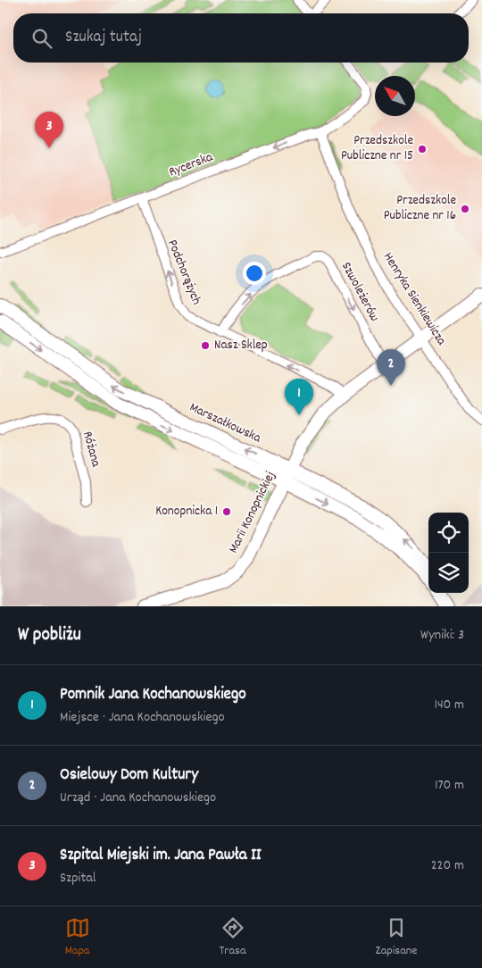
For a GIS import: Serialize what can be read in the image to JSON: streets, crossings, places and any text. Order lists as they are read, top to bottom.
{
  "streets": {
    "main road": ["Marszałkowska", "Marii Konopnickiej"],
    "street": [
      "Rycerska",
      "Podchorążych",
      "Szwoleżerów",
      "Henryka Sienkiewicza",
      "Różana"
    ]
  },
  "crossings": [
    ["Rycerska", "Podchorążych"],
    ["Rycerska", "Henryka Sienkiewicza"],
    ["Podchorążych", "Szwoleżerów"],
    ["Podchorążych", "Marii Konopnickiej"],
    ["Szwoleżerów", "Marii Konopnickiej"],
    ["Henryka Sienkiewicza", "Marii Konopnickiej"],
    ["Marszałkowska", "Marii Konopnickiej"]
  ],
  "one_way": ["Rycerska", "Podchorążych"],
  "places": [
    "Przedszkole Publiczne nr 15",
    "Przedszkole Publiczne nr 16",
    "Nasz Sklep",
    "Konopnicka 1"
  ],
  "north": "top left",
  "page": {
    "search": "Szukaj tutaj",
    "pins": ["3", "2", "1"],
    "heading": ["W pobliżu", "Wyniki: 3"],
    "list": [
      {
        "mark": "1",
        "name": "Pomnik Jana Kochanowskiego",
        "note": "Miejsce · Jana Kochanowskiego",
        "value": "140 m"
      },
      {
        "mark": "2",
        "name": "Osielowy Dom Kultury",
        "note": "Urząd · Jana Kochanowskiego",
        "value": "170 m"
      },
      {
        "mark": "3",
        "name": "Szpital Miejski im. Jana Pawła II",
        "note": "Szpital",
        "value": "220 m"
      }
    ],
    "nav": ["Mapa", "Trasa", "Zapisane"]
  }
}
